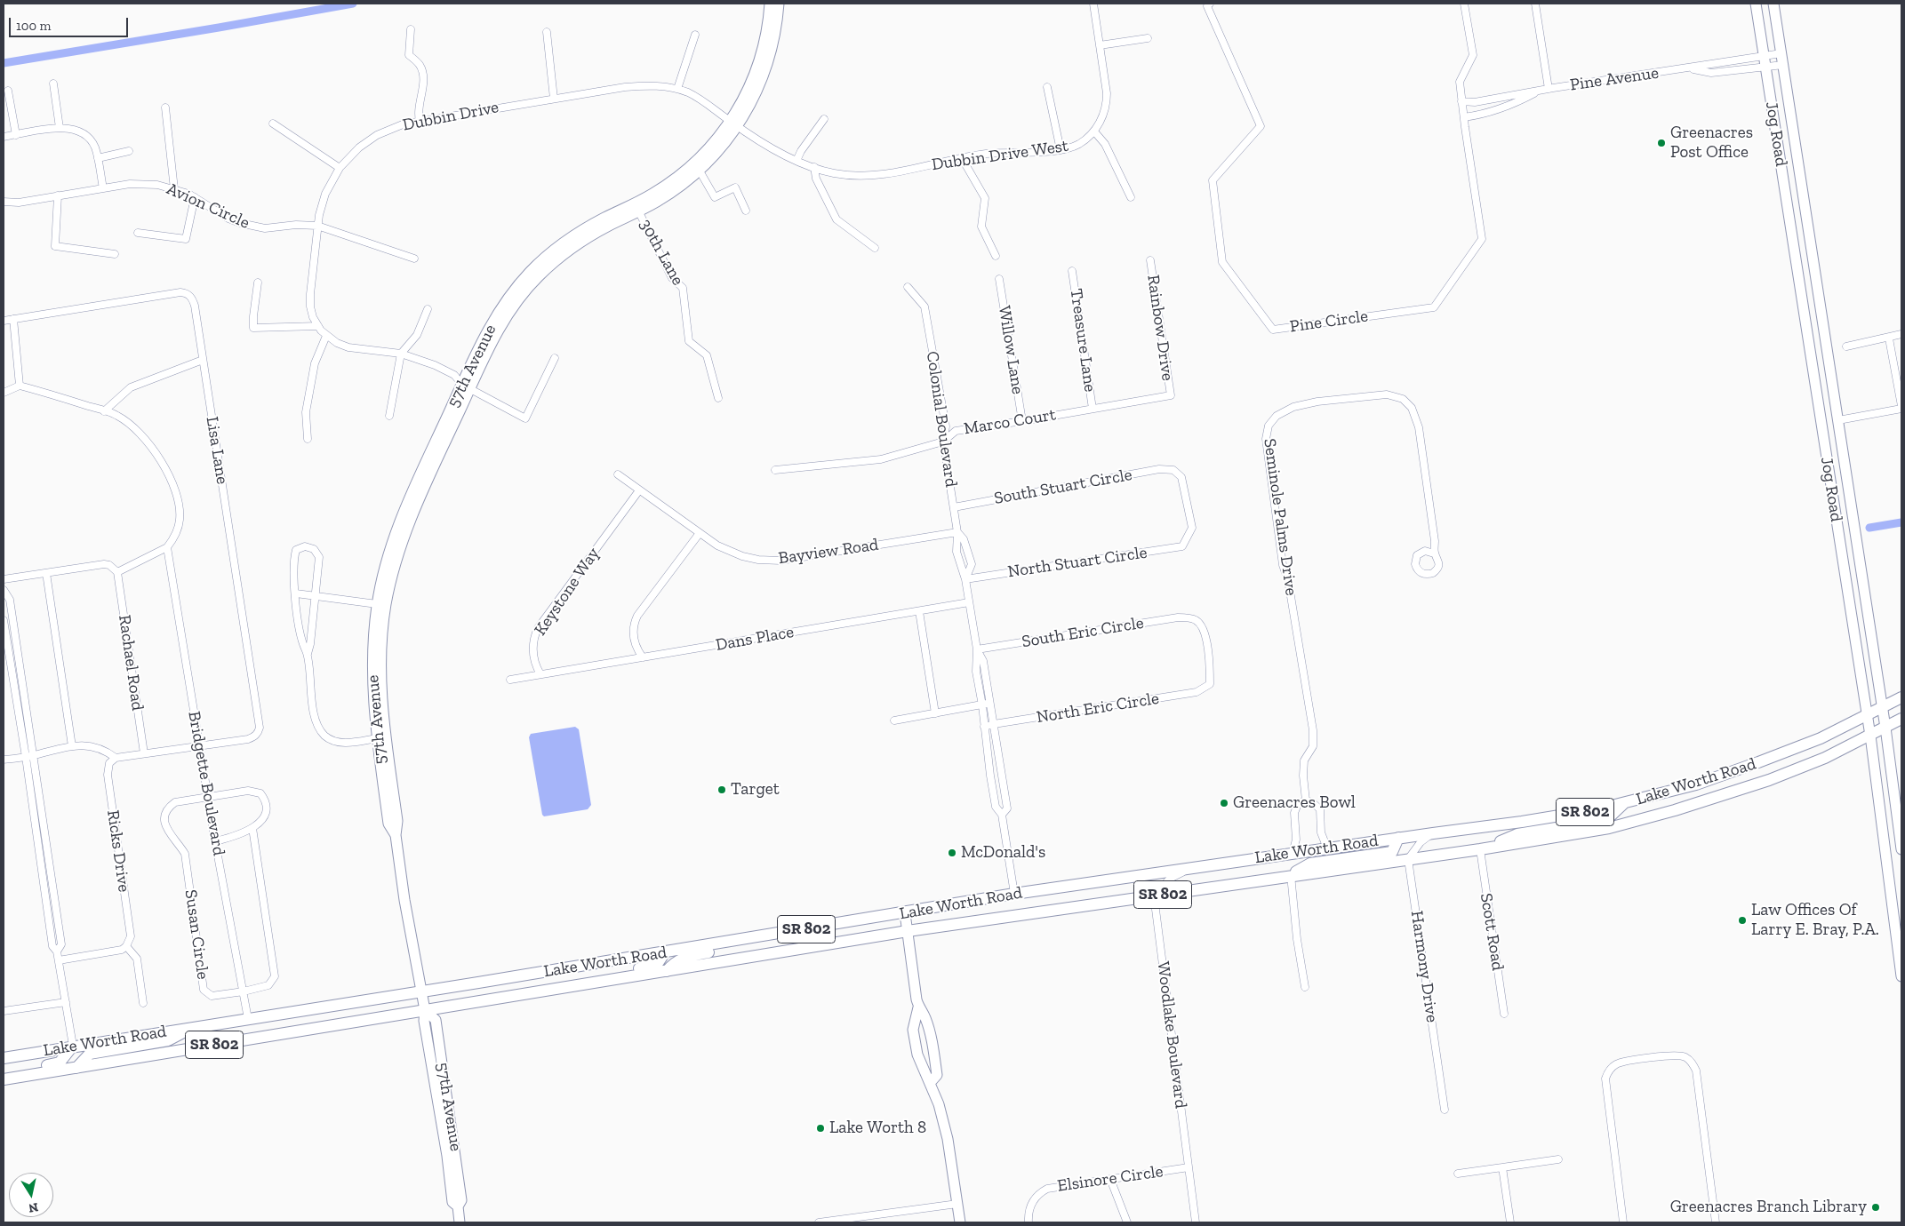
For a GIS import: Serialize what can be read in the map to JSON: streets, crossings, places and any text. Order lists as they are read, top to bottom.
{
  "streets": {
    "main road": ["Lake Worth Road", "SR 802"],
    "street": [
      "Pine Avenue",
      "Dubbin Drive",
      "Jog Road",
      "Dubbin Drive West",
      "Avion Circle",
      "30th Lane",
      "Pine Circle",
      "Rainbow Drive",
      "Treasure Lane",
      "Willow Lane",
      "57th Avenue",
      "Colonial Boulevard",
      "Marco Court",
      "Lisa Lane",
      "South Stuart Circle",
      "Seminole Palms Drive",
      "Bayview Road",
      "North Stuart Circle",
      "Keystone Way",
      "South Eric Circle",
      "Dans Place",
      "Rachael Road",
      "North Eric Circle",
      "Bridgette Boulevard",
      "Ricks Drive",
      "Scott Road",
      "Susan Circle",
      "Harmony Drive",
      "Woodlake Boulevard",
      "Elsinore Circle"
    ]
  },
  "crossings": [
    ["Pine Avenue", "Jog Road"],
    ["Pine Avenue", "Pine Circle"],
    ["Dubbin Drive", "Dubbin Drive West"],
    ["Dubbin Drive", "Avion Circle"],
    ["Dubbin Drive", "57th Avenue"],
    ["Jog Road", "Lake Worth Road"],
    ["Dubbin Drive West", "57th Avenue"],
    ["30th Lane", "57th Avenue"],
    ["Rainbow Drive", "Marco Court"],
    ["Treasure Lane", "Marco Court"],
    ["Willow Lane", "Marco Court"],
    ["57th Avenue", "Lake Worth Road"],
    ["Colonial Boulevard", "Marco Court"],
    ["Colonial Boulevard", "South Stuart Circle"],
    ["Colonial Boulevard", "Bayview Road"],
    ["Colonial Boulevard", "North Stuart Circle"],
    ["Colonial Boulevard", "South Eric Circle"],
    ["Colonial Boulevard", "Dans Place"],
    ["Lisa Lane", "Bridgette Boulevard"],
    ["South Stuart Circle", "North Stuart Circle"],
    ["Bayview Road", "Keystone Way"],
    ["Keystone Way", "Dans Place"],
    ["South Eric Circle", "North Eric Circle"],
    ["Lake Worth Road", "Bridgette Boulevard"],
    ["Lake Worth Road", "Scott Road"],
    ["Lake Worth Road", "Harmony Drive"],
    ["Lake Worth Road", "Woodlake Boulevard"],
    ["Bridgette Boulevard", "Susan Circle"],
    ["Woodlake Boulevard", "Elsinore Circle"]
  ],
  "places": [
    "Greenacres Post Office",
    "Target",
    "Greenacres Bowl",
    "McDonald's",
    "Law Offices Of Larry E. Bray, P.A.",
    "Lake Worth 8",
    "Greenacres Branch Library"
  ],
  "scale_bar": "100 m",
  "north": "bottom"
}
